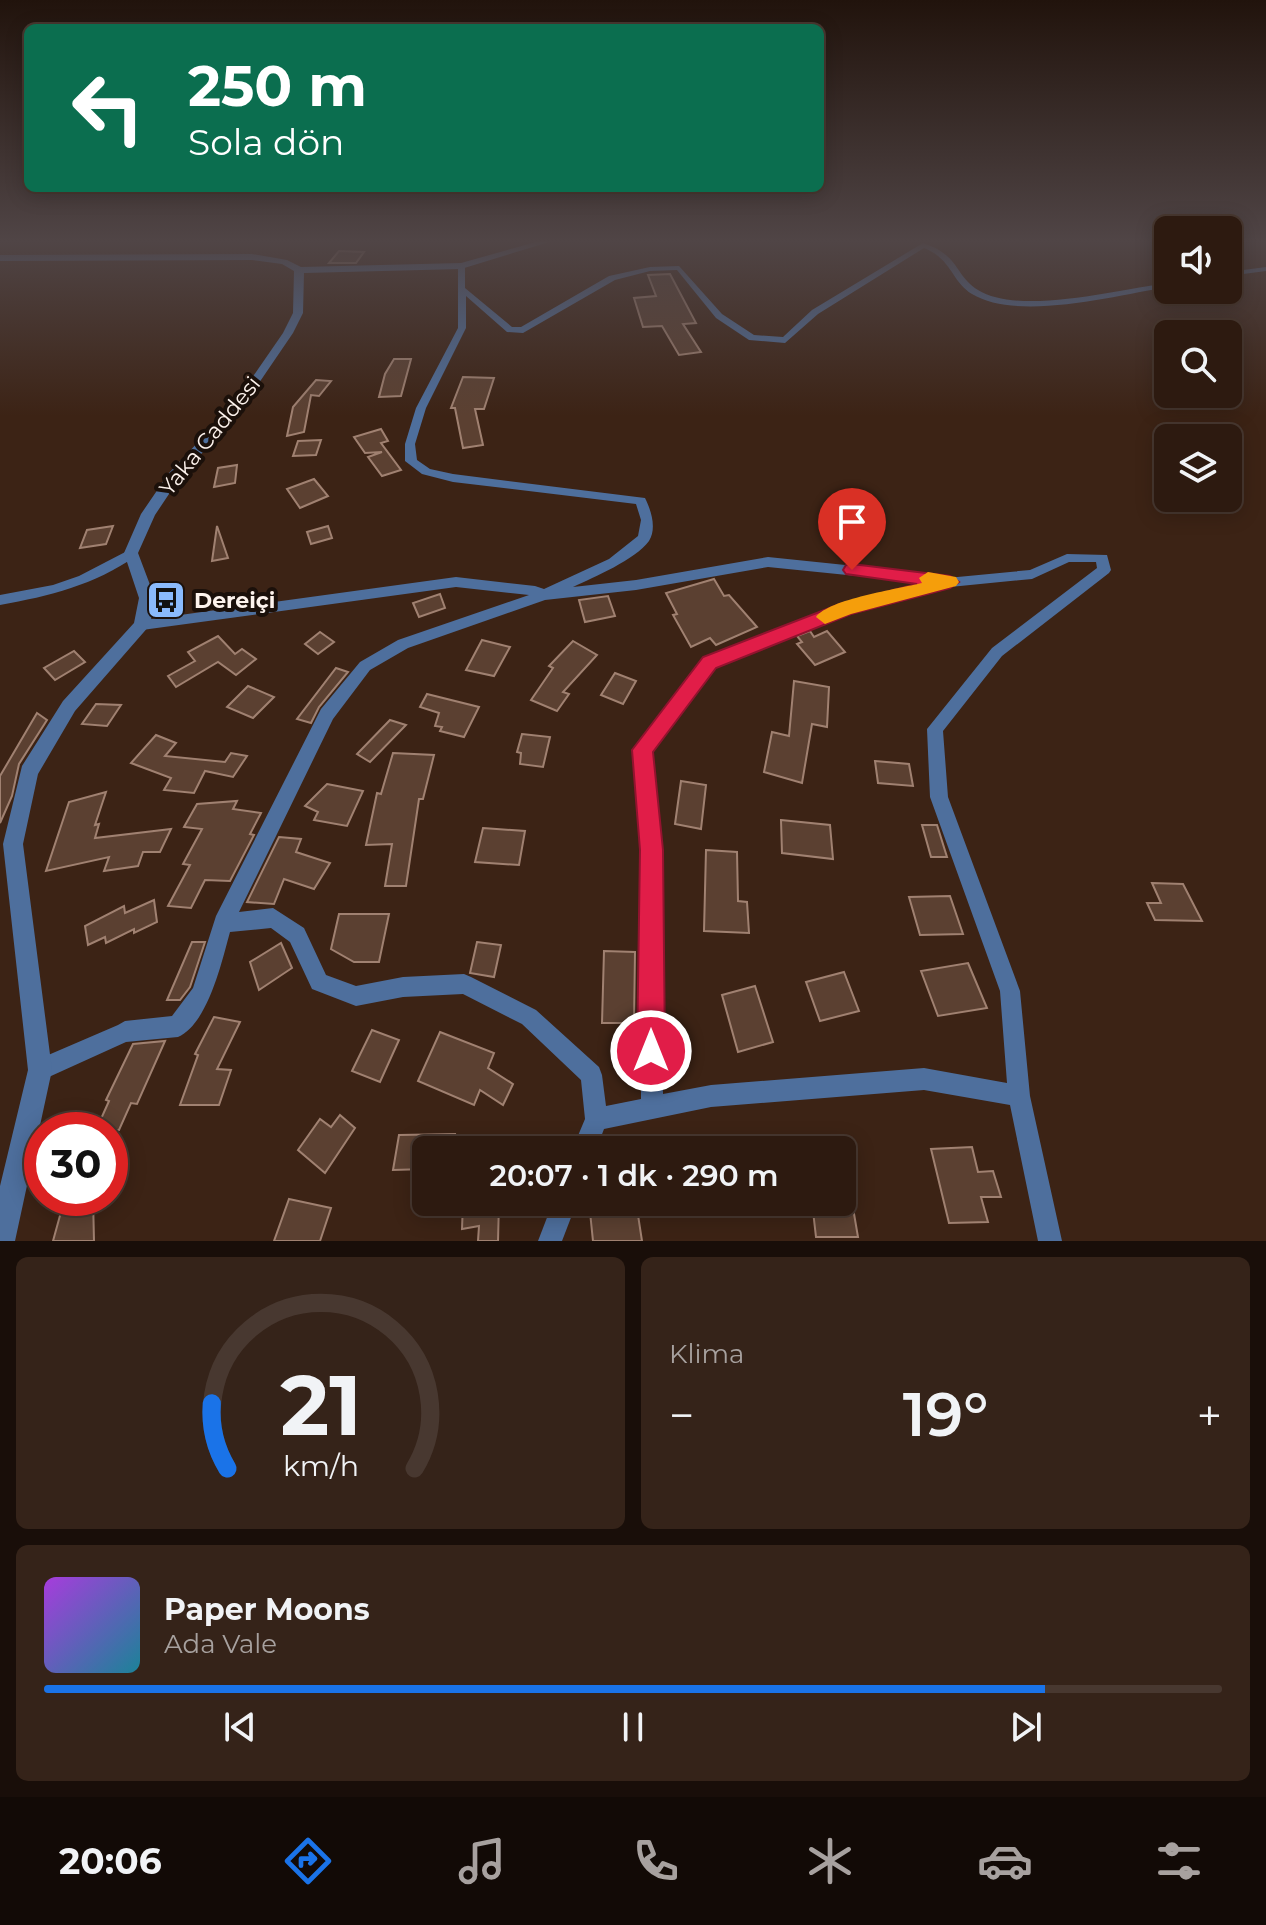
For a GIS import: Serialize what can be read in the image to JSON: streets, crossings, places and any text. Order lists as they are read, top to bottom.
{
  "streets": {
    "street": ["Yaka Caddesi"]
  },
  "places": {
    "bus stop": ["Dereiçi"]
  },
  "page": {
    "turn": ["250 m", "Sola dön"],
    "limit": "30",
    "trip": "20:07 · 1 dk · 290 m",
    "tile": "Klima",
    "heat": ["−", "19°", "+"],
    "song": ["Paper Moons", "Ada Vale"],
    "tabs": "20:06",
    "gauge": ["21", "km/h"]
  }
}
